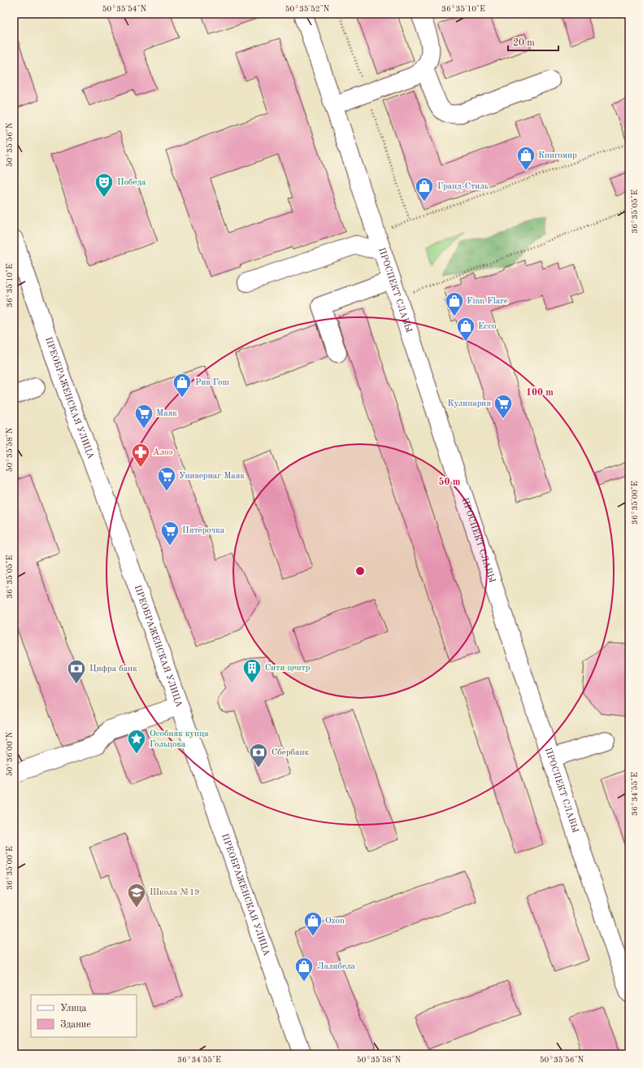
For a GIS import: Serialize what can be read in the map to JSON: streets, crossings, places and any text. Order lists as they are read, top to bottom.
{
  "streets": {
    "main road": ["ПРОСПЕКТ СЛАВЫ", "ПРЕОБРАЖЕНСКАЯ УЛИЦА"]
  },
  "places": {
    "shop": [
      "Книгомир",
      "Гранд-Стиль",
      "Finn Flare",
      "Ecco",
      "Рив Гош",
      "Ozon",
      "Лалибела"
    ],
    "theatre": ["Победа"],
    "supermarket": [
      "Кулинария",
      "Маяк",
      "Универмаг Маяк",
      "Пятёрочка"
    ],
    "pharmacy": ["Алоэ"],
    "building": ["Сити центр"],
    "bank": ["Цифра банк", "Сбербанк"],
    "place": ["Особняк купца Гольцова"],
    "school or university": ["Школа №19"]
  },
  "legend": ["Улица", "Здание"],
  "scale_bar": "20 m",
  "coordinates": [
    "50°35'54\"N",
    "50°35'52\"N",
    "36°35'10\"E",
    "50°35'56\"N",
    "36°35'05\"E",
    "50°35'58\"N",
    "36°35'00\"E",
    "50°36'00\"N",
    "36°34'55\"E"
  ],
  "rings": ["100 m", "50 m"]
}
